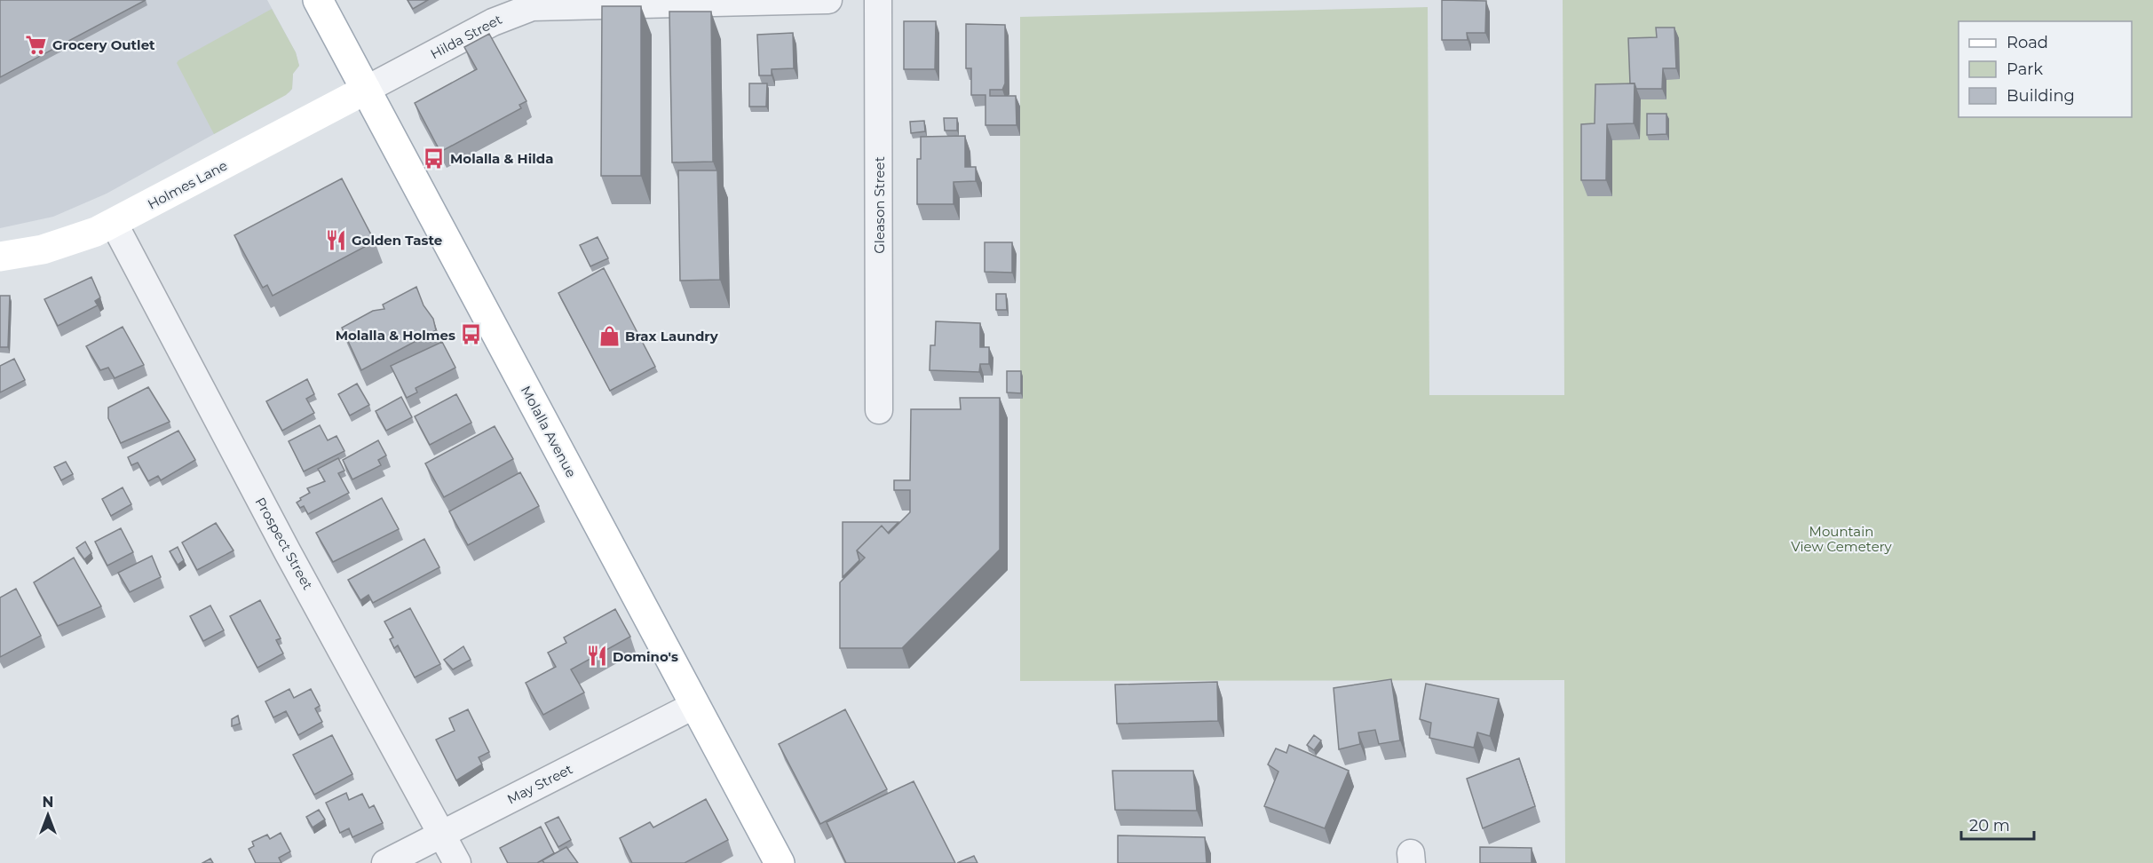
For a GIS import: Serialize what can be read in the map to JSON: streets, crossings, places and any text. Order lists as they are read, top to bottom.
{
  "streets": {
    "main road": ["Holmes Lane", "Molalla Avenue"],
    "street": [
      "Hilda Street",
      "Gleason Street",
      "Prospect Street",
      "May Street"
    ]
  },
  "crossings": [
    ["Hilda Street", "Holmes Lane"],
    ["Hilda Street", "Molalla Avenue"],
    ["Holmes Lane", "Molalla Avenue"],
    ["Holmes Lane", "Prospect Street"],
    ["Molalla Avenue", "May Street"],
    ["Prospect Street", "May Street"]
  ],
  "parks": ["Mountain View Cemetery"],
  "places": {
    "supermarket": ["Grocery Outlet"],
    "bus stop": ["Molalla & Hilda", "Molalla & Holmes"],
    "restaurant": ["Golden Taste", "Domino's"],
    "shop": ["Brax Laundry"]
  },
  "legend": ["Road", "Park", "Building"],
  "scale_bar": "20 m",
  "north": "top"
}
